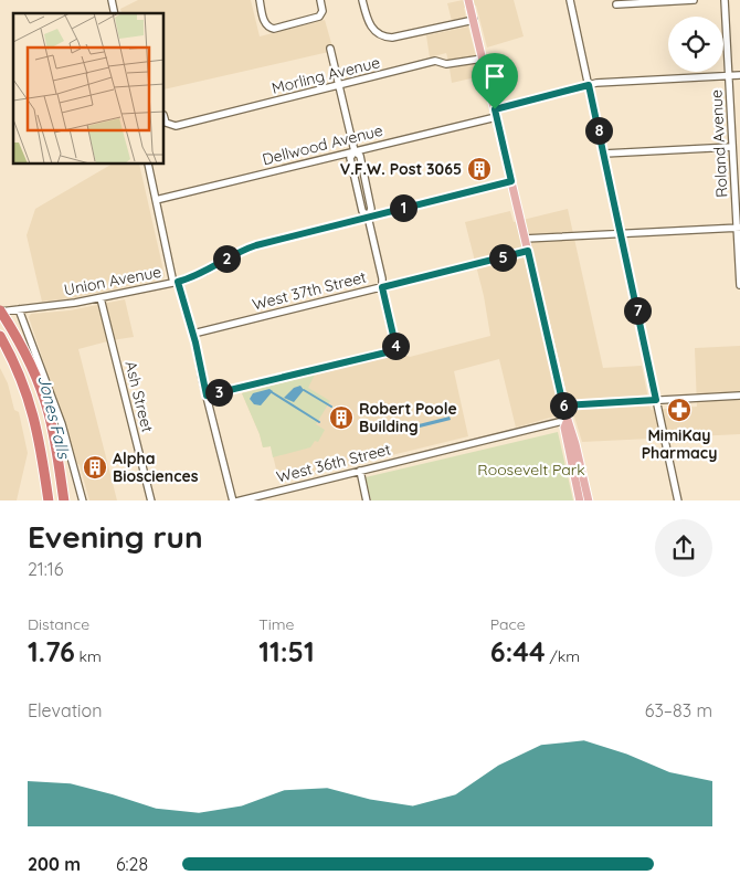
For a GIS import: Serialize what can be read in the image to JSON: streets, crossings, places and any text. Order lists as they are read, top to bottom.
{
  "streets": {
    "street": [
      "Morling Avenue",
      "Roland Avenue",
      "Dellwood Avenue",
      "Union Avenue",
      "West 37th Street",
      "Ash Street",
      "West 36th Street"
    ]
  },
  "crossings": [
    ["Roland Avenue", "Dellwood Avenue"],
    ["Union Avenue", "Ash Street"]
  ],
  "water": ["Jones Falls"],
  "parks": ["Roosevelt Park"],
  "places": {
    "building": ["V.F.W. Post 3065", "Robert Poole Building", "Alpha Biosciences"],
    "pharmacy": ["MimiKay Pharmacy"]
  },
  "page": {
    "pins": [
      "8",
      "1",
      "5",
      "2",
      "7",
      "4",
      "3",
      "6"
    ],
    "heading": ["Evening run", "21:16"],
    "stats": [
      ["Distance", "1.76 km"],
      ["Time", "11:51"],
      ["Pace", "6:44 /km"]
    ],
    "chart": ["Elevation", "63–83 m"],
    "list": [
      {
        "name": "200 m",
        "note": "6:28"
      }
    ]
  }
}
